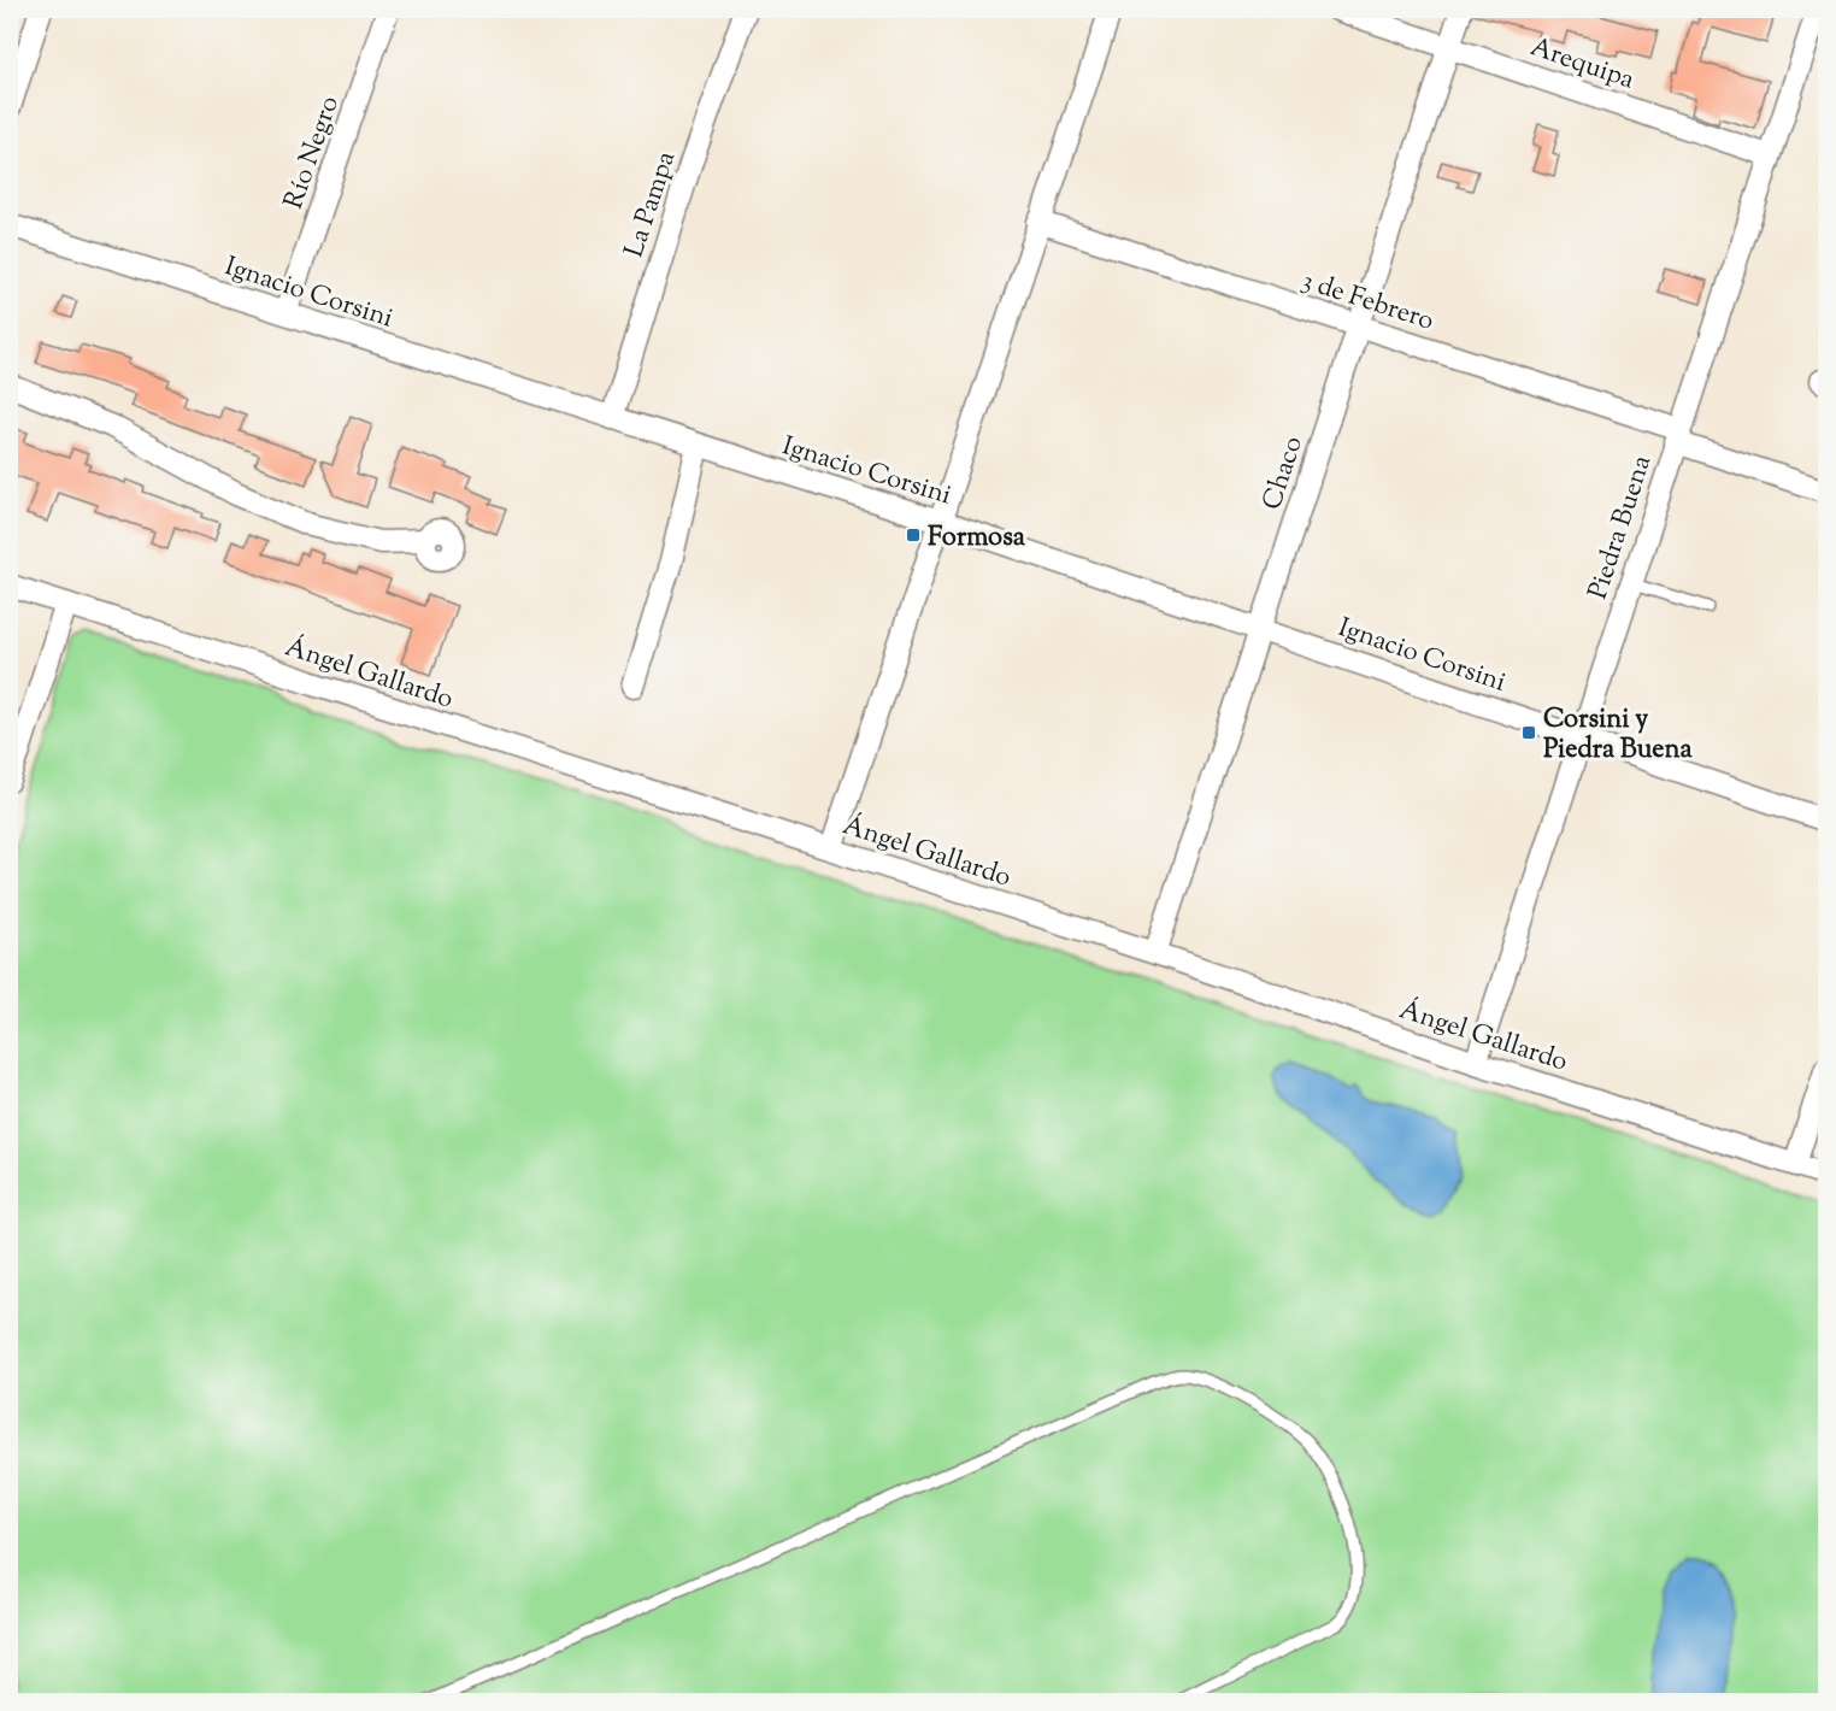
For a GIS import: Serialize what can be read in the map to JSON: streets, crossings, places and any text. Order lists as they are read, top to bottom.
{
  "streets": {
    "street": [
      "Arequipa",
      "Río Negro",
      "La Pampa",
      "Ignacio Corsini",
      "3 de Febrero",
      "Chaco",
      "Piedra Buena",
      "Ángel Gallardo"
    ]
  },
  "crossings": [
    ["Arequipa", "Chaco"],
    ["Arequipa", "Piedra Buena"],
    ["Río Negro", "Ignacio Corsini"],
    ["La Pampa", "Ignacio Corsini"],
    ["Ignacio Corsini", "Chaco"],
    ["Ignacio Corsini", "Piedra Buena"],
    ["3 de Febrero", "Chaco"],
    ["3 de Febrero", "Piedra Buena"],
    ["Chaco", "Ángel Gallardo"],
    ["Piedra Buena", "Ángel Gallardo"]
  ],
  "places": {
    "transit": ["Formosa", "Corsini y Piedra Buena"]
  }
}
